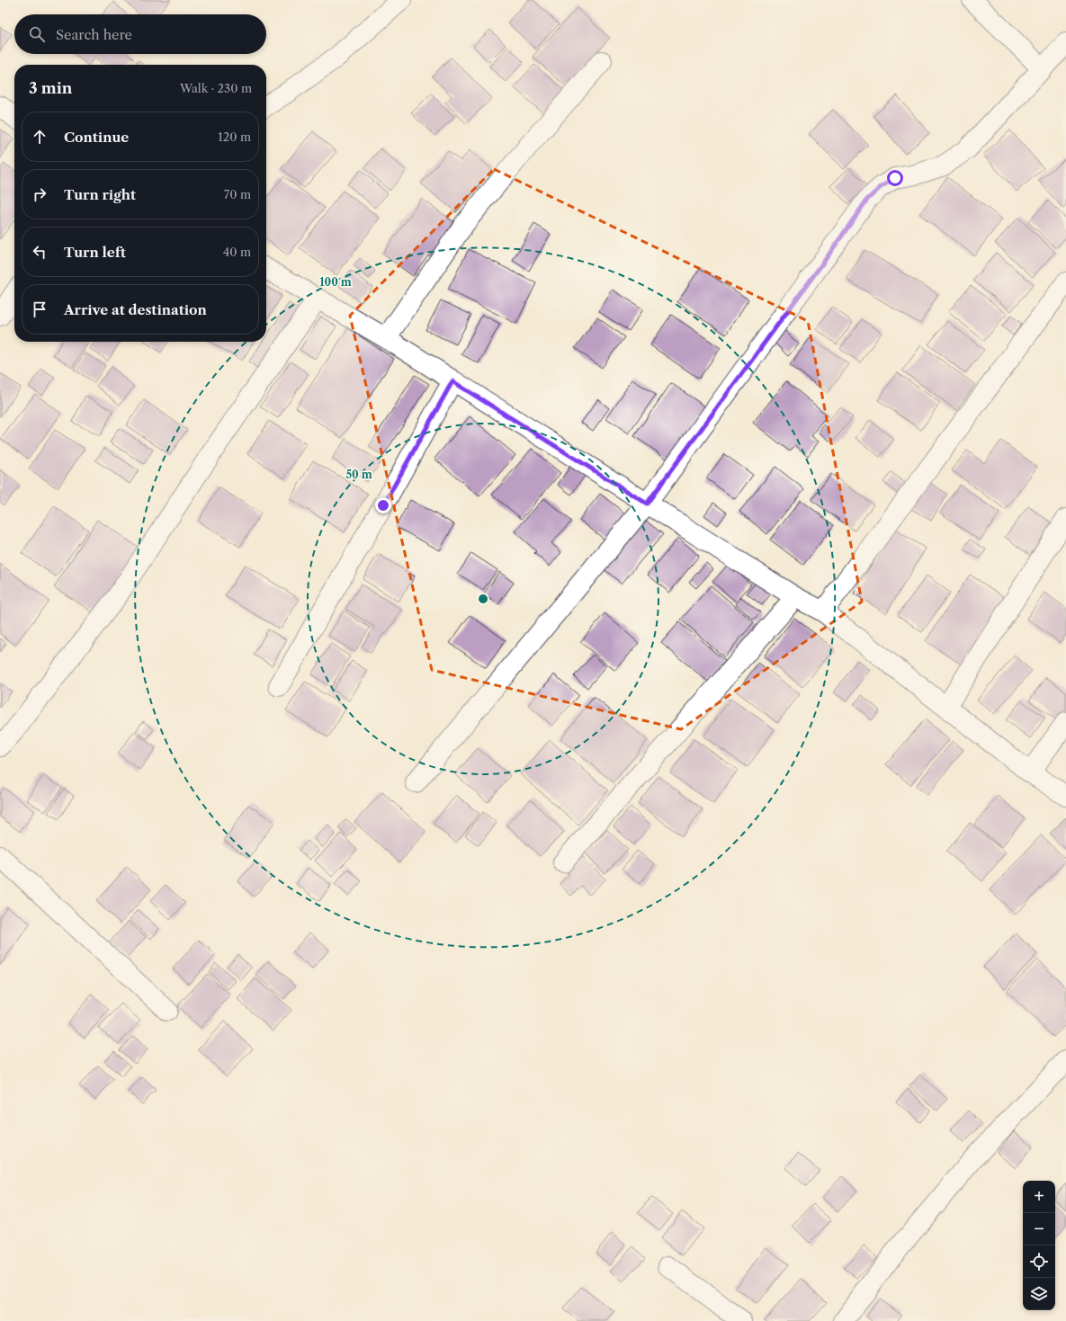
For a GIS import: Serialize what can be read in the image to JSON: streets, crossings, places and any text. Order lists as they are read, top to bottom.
{
  "page": {
    "search": "Search here",
    "heading": ["3 min", "Walk · 230 m"],
    "list": [
      ["Continue", "120 m"],
      ["Turn right", "70 m"],
      ["Turn left", "40 m"],
      "Arrive at destination"
    ],
    "map_buttons": ["+", "−"]
  },
  "rings": ["100 m", "50 m"]
}
